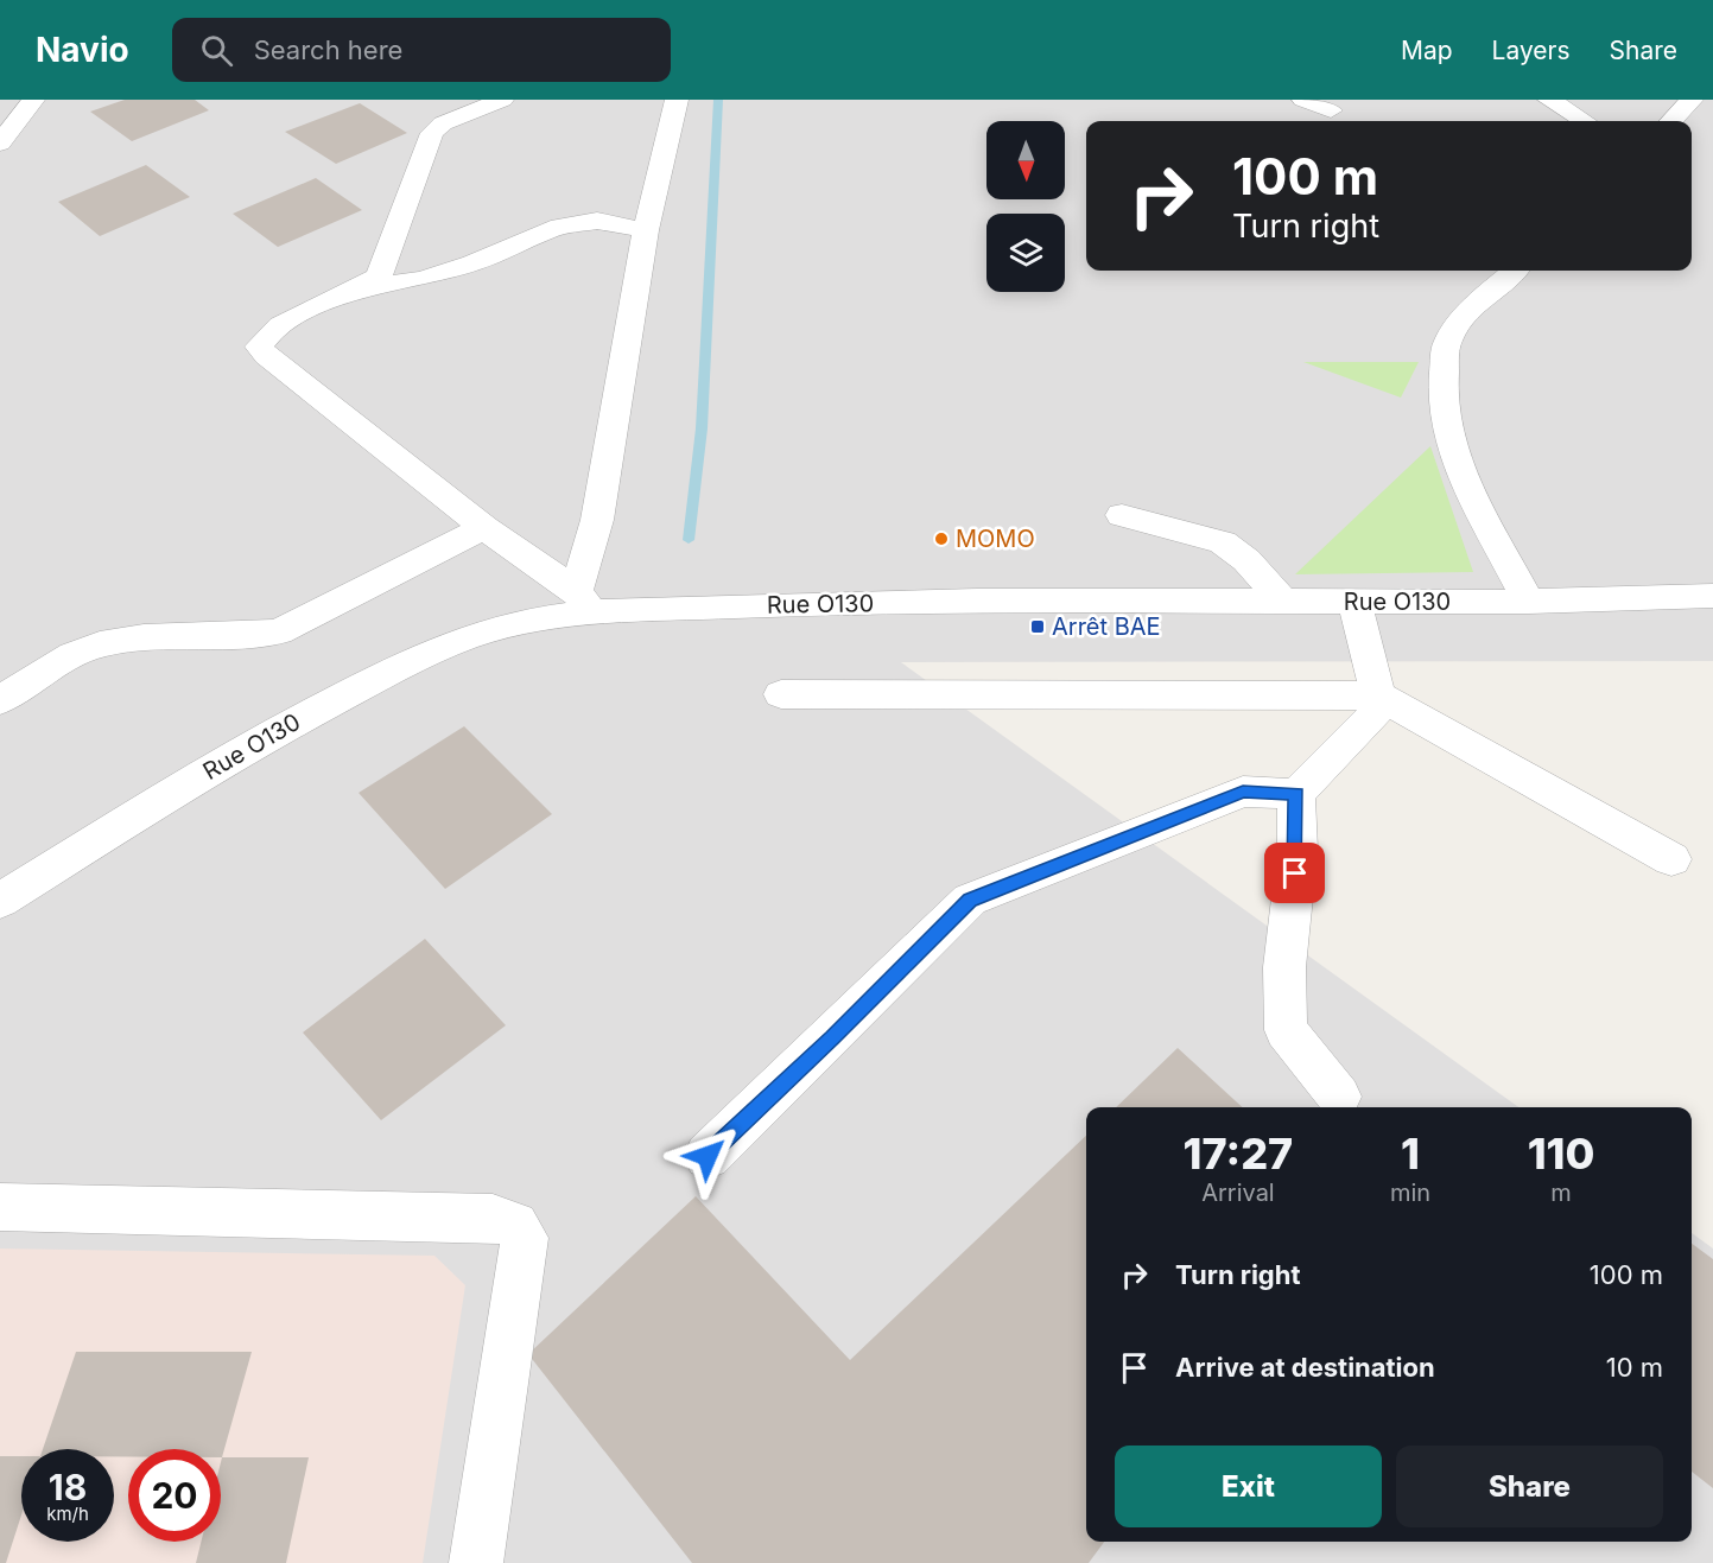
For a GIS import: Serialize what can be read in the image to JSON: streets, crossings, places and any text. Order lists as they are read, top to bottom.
{
  "streets": {
    "street": ["Rue O130"]
  },
  "places": {
    "other": ["MOMO"],
    "transit": ["Arrêt BAE"]
  },
  "north": "bottom",
  "page": {
    "header": "Navio",
    "search": "Search here",
    "nav": ["Map", "Layers", "Share"],
    "turn": ["100 m", "Turn right"],
    "eta": [
      "17:27",
      "Arrival",
      "1",
      "min",
      "110",
      "m"
    ],
    "list": [
      {
        "name": "Turn right",
        "value": "100 m"
      },
      {
        "name": "Arrive at destination",
        "value": "10 m"
      }
    ],
    "buttons": ["Exit", "Share"],
    "speed": "18 km/h",
    "limit": "20"
  }
}
